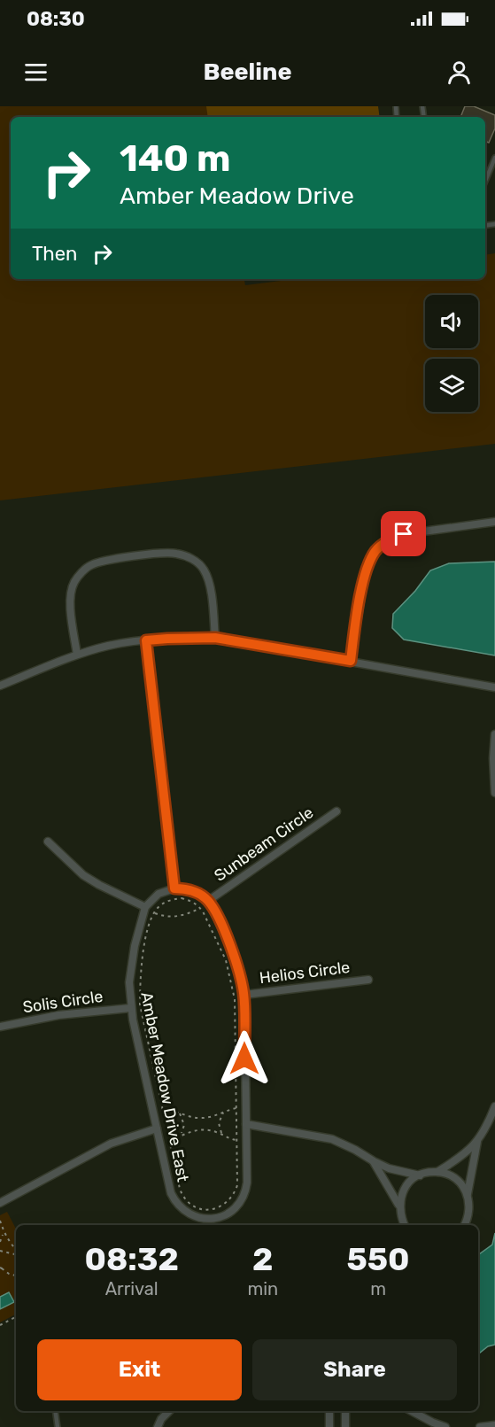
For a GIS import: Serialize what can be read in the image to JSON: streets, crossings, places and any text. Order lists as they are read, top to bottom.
{
  "streets": {
    "street": [
      "Sunbeam Circle",
      "Helios Circle",
      "Solis Circle",
      "Amber Meadow Drive East"
    ]
  },
  "crossings": [
    ["Solis Circle", "Amber Meadow Drive East"]
  ],
  "page": {
    "status": "08:30",
    "header": "Beeline",
    "turn": ["140 m", "Amber Meadow Drive"],
    "then": "Then",
    "eta": [
      "08:32",
      "Arrival",
      "2",
      "min",
      "550",
      "m"
    ],
    "buttons": ["Exit", "Share"]
  }
}
